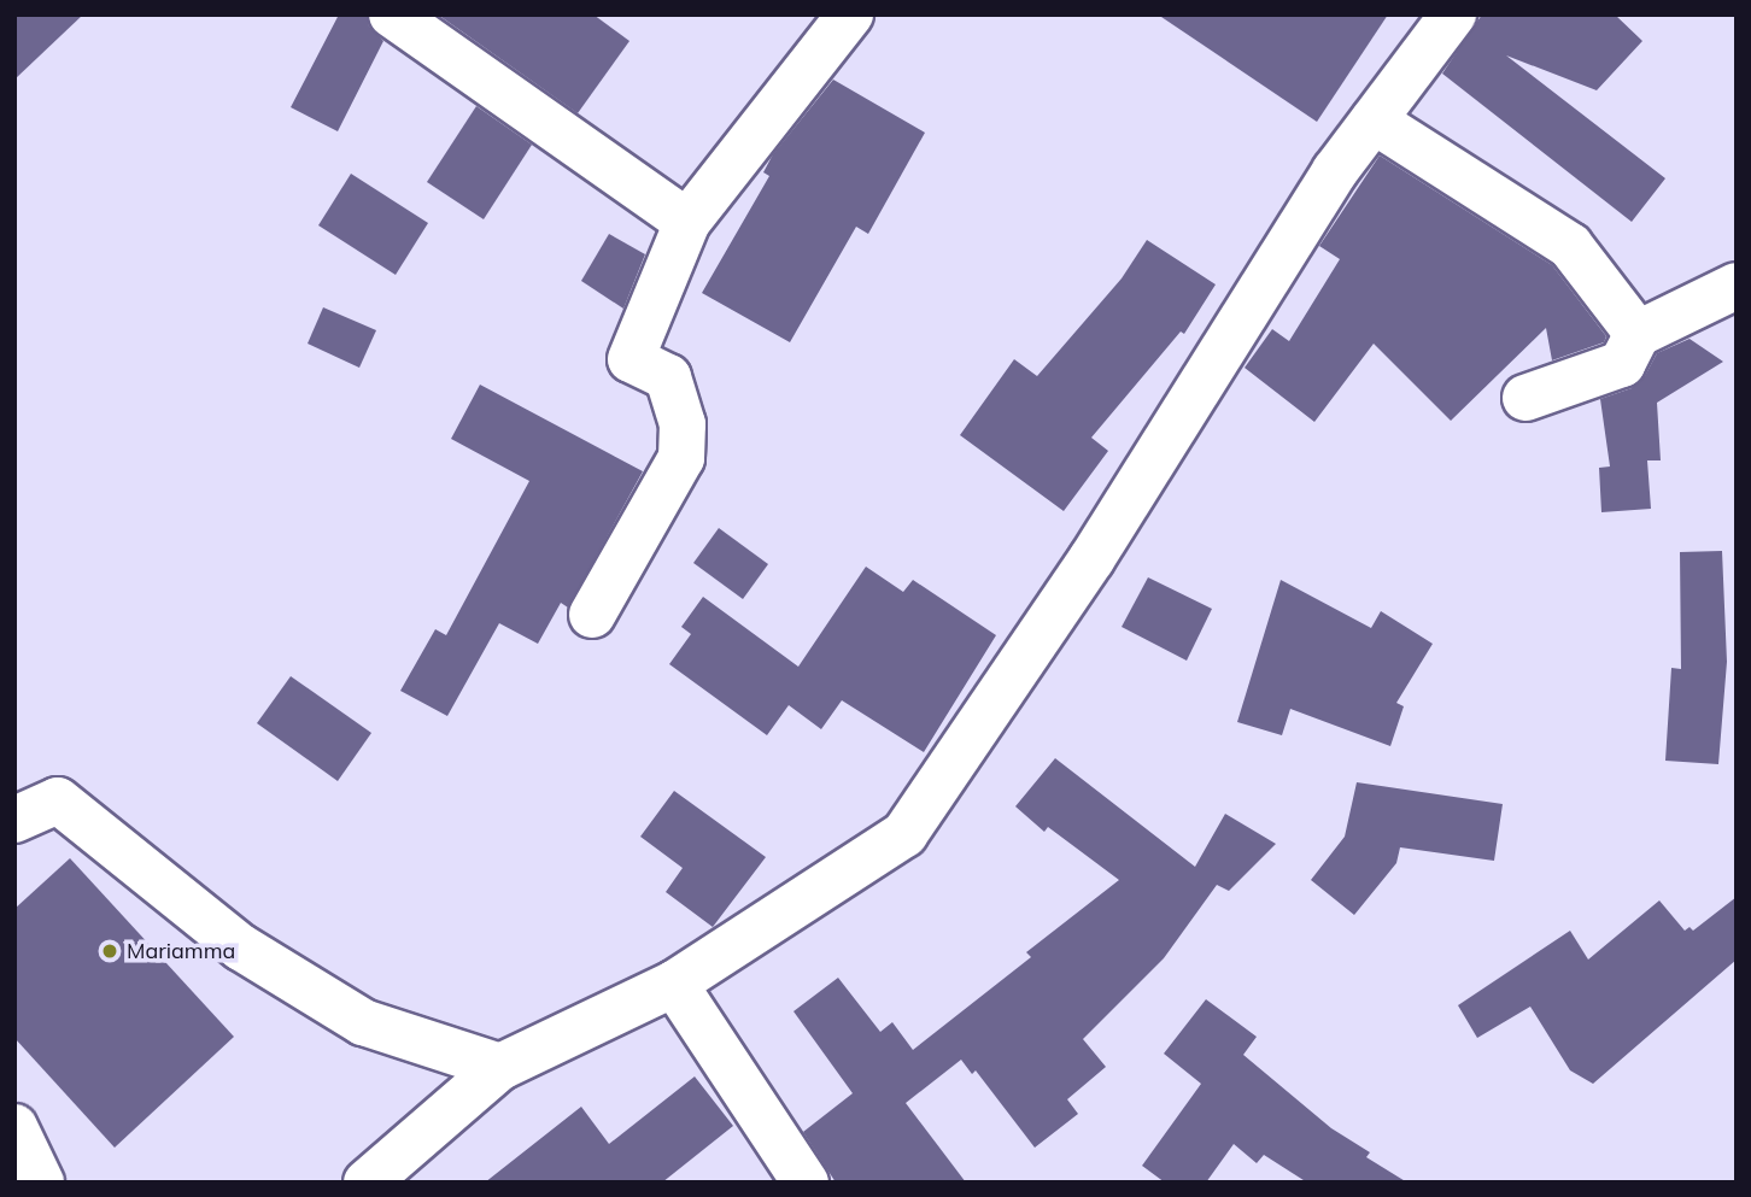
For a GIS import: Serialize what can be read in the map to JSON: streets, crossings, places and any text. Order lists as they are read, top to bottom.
{
  "places": ["Mariamma"]
}
